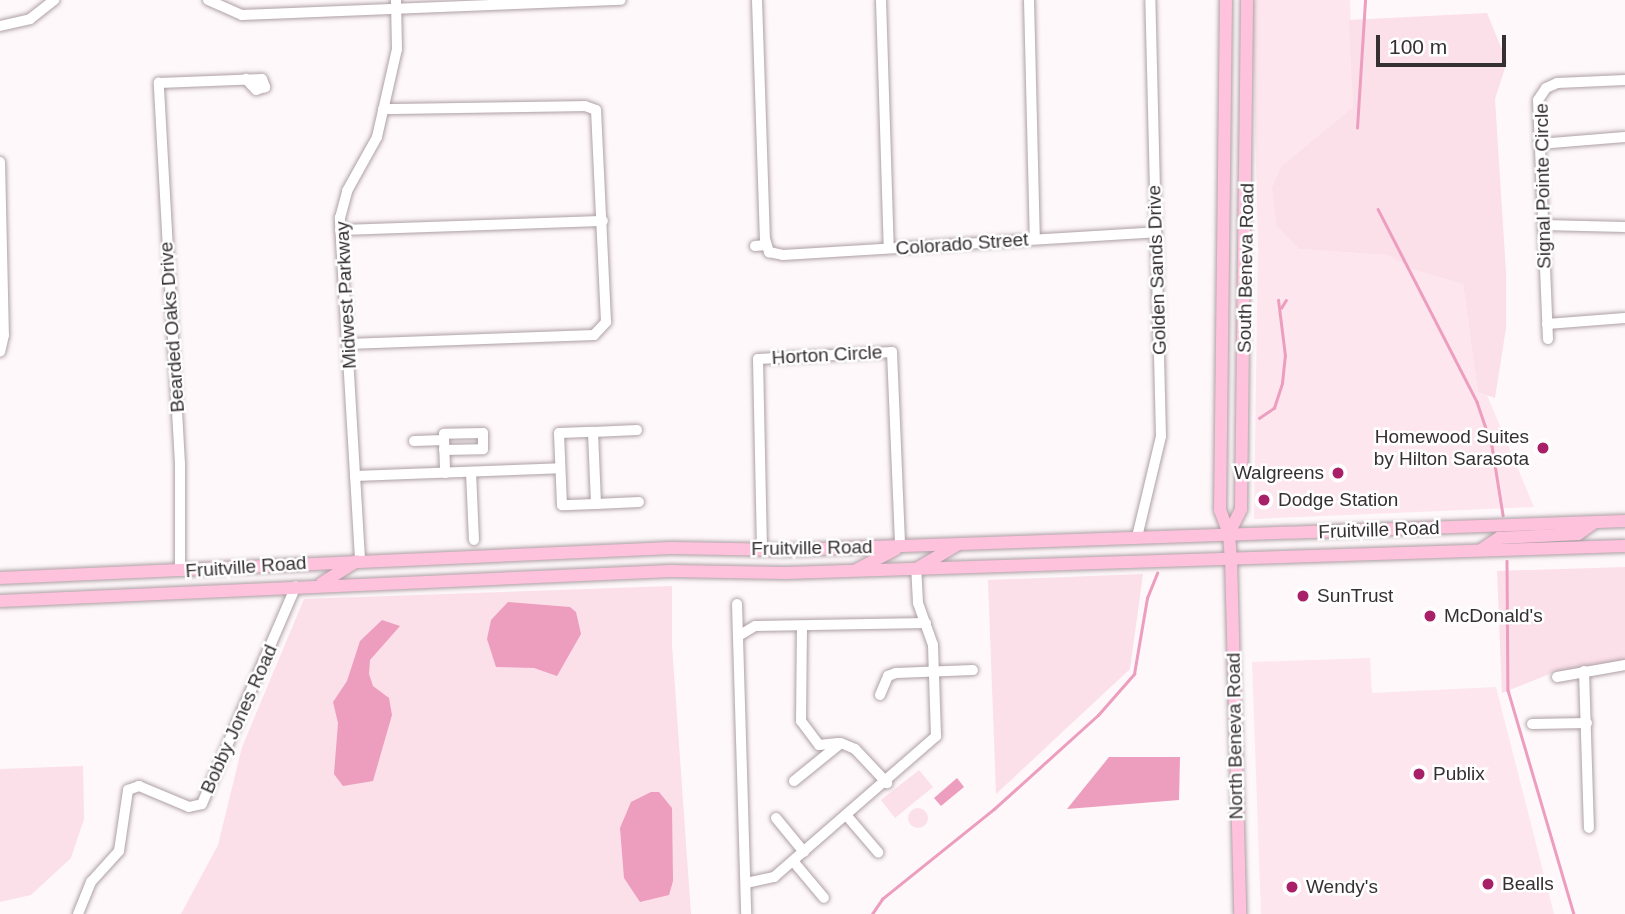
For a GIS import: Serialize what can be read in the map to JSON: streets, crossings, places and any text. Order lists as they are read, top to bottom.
{
  "streets": {
    "main road": ["South Beneva Road", "Fruitville Road", "North Beneva Road"],
    "street": [
      "Signal Pointe Circle",
      "Colorado Street",
      "Golden Sands Drive",
      "Midwest Parkway",
      "Bearded Oaks Drive",
      "Horton Circle",
      "Bobby Jones Road"
    ]
  },
  "crossings": [
    ["Colorado Street", "Golden Sands Drive"],
    ["South Beneva Road", "Fruitville Road"],
    ["South Beneva Road", "North Beneva Road"],
    ["Golden Sands Drive", "Fruitville Road"],
    ["Midwest Parkway", "Fruitville Road"],
    ["Bearded Oaks Drive", "Fruitville Road"],
    ["Horton Circle", "Fruitville Road"],
    ["Fruitville Road", "Bobby Jones Road"],
    ["Fruitville Road", "North Beneva Road"]
  ],
  "places": [
    "Homewood Suites by Hilton Sarasota",
    "Walgreens",
    "Dodge Station",
    "SunTrust",
    "McDonald's",
    "Publix",
    "Bealls",
    "Wendy's"
  ],
  "scale_bar": "100 m"
}
